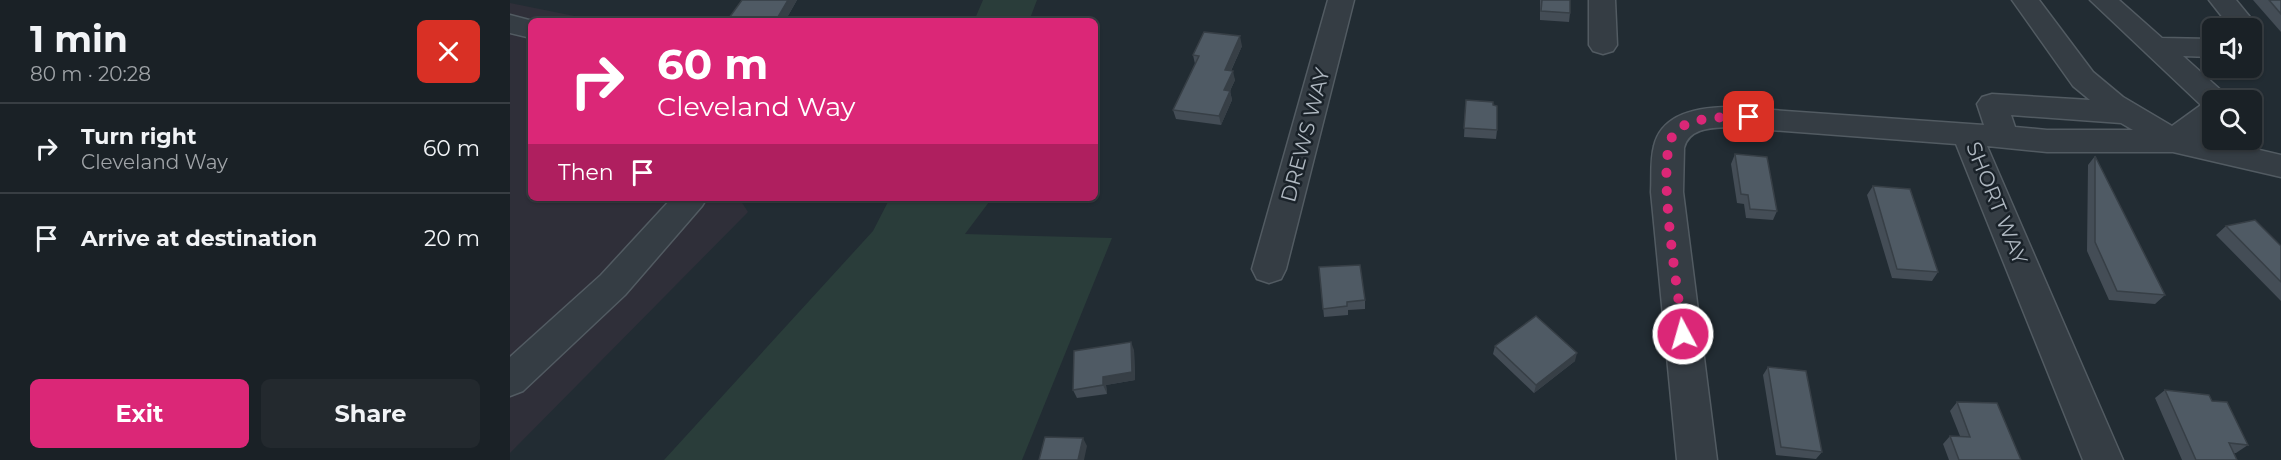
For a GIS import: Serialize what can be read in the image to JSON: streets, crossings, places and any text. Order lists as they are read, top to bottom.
{
  "streets": {
    "street": ["DREWS WAY", "SHORT WAY"]
  },
  "page": {
    "heading": ["1 min", "80 m · 20:28"],
    "turn": ["60 m", "Cleveland Way"],
    "list": [
      {
        "name": "Turn right",
        "note": "Cleveland Way",
        "value": "60 m"
      },
      {
        "name": "Arrive at destination",
        "value": "20 m"
      }
    ],
    "then": "Then",
    "buttons": ["Exit", "Share"]
  }
}
